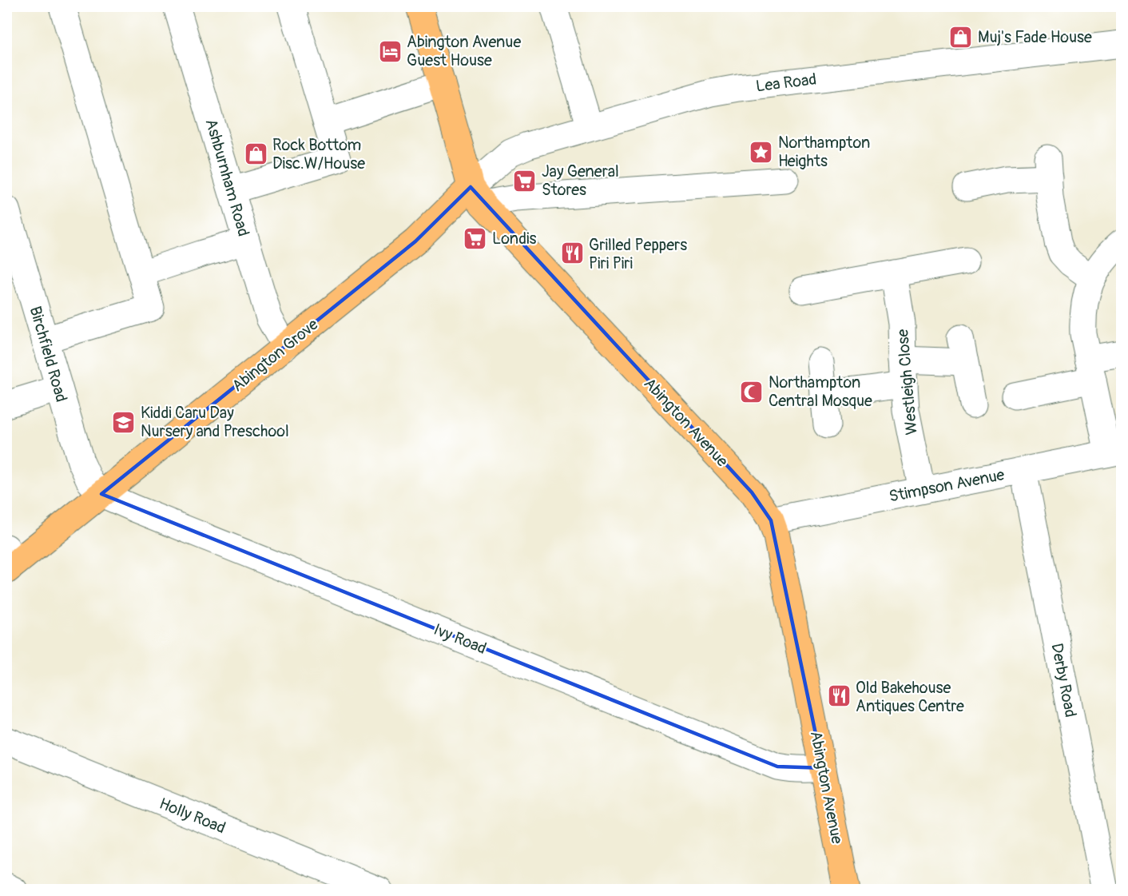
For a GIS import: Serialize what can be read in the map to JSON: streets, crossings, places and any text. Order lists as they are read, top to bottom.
{
  "streets": {
    "main road": ["Abington Grove", "Abington Avenue"],
    "street": [
      "Lea Road",
      "Ashburnham Road",
      "Birchfield Road",
      "Westleigh Close",
      "Stimpson Avenue",
      "Ivy Road",
      "Derby Road",
      "Holly Road"
    ]
  },
  "crossings": [
    ["Lea Road", "Abington Grove"],
    ["Lea Road", "Abington Avenue"],
    ["Ashburnham Road", "Abington Grove"],
    ["Birchfield Road", "Abington Grove"],
    ["Birchfield Road", "Ivy Road"],
    ["Abington Grove", "Abington Avenue"],
    ["Abington Grove", "Ivy Road"],
    ["Westleigh Close", "Stimpson Avenue"],
    ["Abington Avenue", "Stimpson Avenue"],
    ["Abington Avenue", "Ivy Road"],
    ["Stimpson Avenue", "Derby Road"]
  ],
  "places": {
    "shop": ["Muj's Fade House", "Rock Bottom Disc.W/House"],
    "hotel": ["Abington Avenue Guest House"],
    "place": ["Northampton Heights"],
    "supermarket": ["Jay General Stores", "Londis"],
    "restaurant": ["Grilled Peppers Piri Piri", "Old Bakehouse Antiques Centre"],
    "mosque": ["Northampton Central Mosque"],
    "school or university": ["Kiddi Caru Day Nursery and Preschool"]
  }
}
